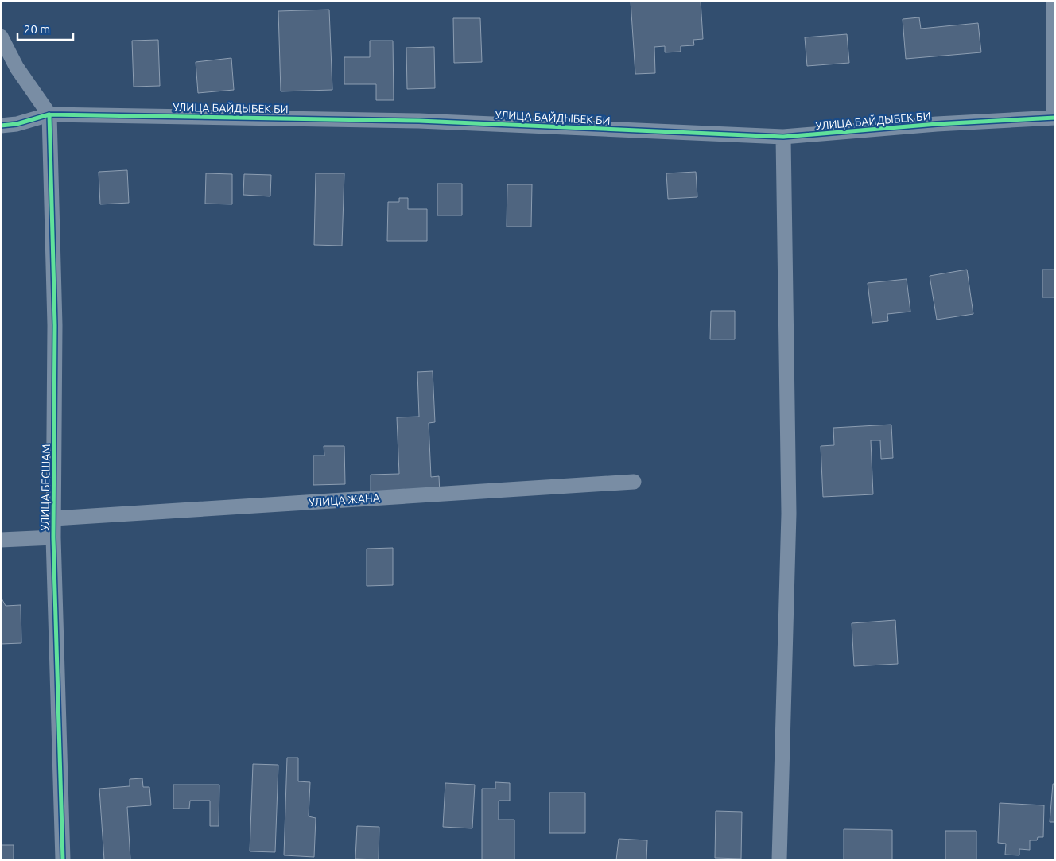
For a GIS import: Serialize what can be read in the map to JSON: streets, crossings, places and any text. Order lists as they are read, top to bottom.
{
  "streets": {
    "street": ["УЛИЦА БАЙДЫБЕК БИ", "УЛИЦА БЕСШАМ", "УЛИЦА ЖАНА"]
  },
  "crossings": [
    ["УЛИЦА БАЙДЫБЕК БИ", "УЛИЦА БЕСШАМ"],
    ["УЛИЦА БЕСШАМ", "УЛИЦА ЖАНА"]
  ],
  "scale_bar": "20 m"
}
